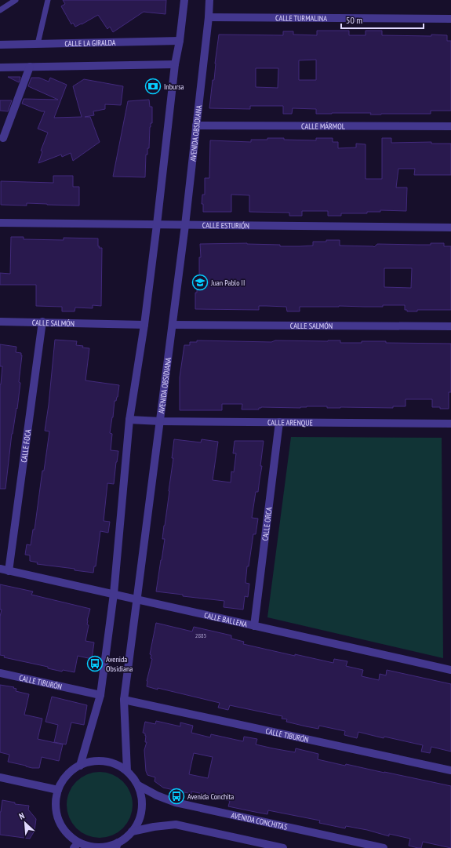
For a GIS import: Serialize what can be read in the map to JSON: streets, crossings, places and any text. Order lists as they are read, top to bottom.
{
  "streets": {
    "street": [
      "CALLE TURMALINA",
      "CALLE LA GIRALDA",
      "CALLE MÁRMOL",
      "AVENIDA OBSIDIANA",
      "CALLE ESTURIÓN",
      "CALLE SALMÓN",
      "CALLE ARENQUE",
      "CALLE FOCA",
      "CALLE ORCA",
      "CALLE BALLENA",
      "CALLE TIBURÓN",
      "AVENIDA CONCHITAS"
    ]
  },
  "crossings": [
    ["CALLE TURMALINA", "AVENIDA OBSIDIANA"],
    ["CALLE MÁRMOL", "AVENIDA OBSIDIANA"],
    ["AVENIDA OBSIDIANA", "CALLE ESTURIÓN"],
    ["AVENIDA OBSIDIANA", "CALLE SALMÓN"],
    ["AVENIDA OBSIDIANA", "CALLE ARENQUE"],
    ["AVENIDA OBSIDIANA", "CALLE BALLENA"],
    ["AVENIDA OBSIDIANA", "CALLE TIBURÓN"],
    ["AVENIDA OBSIDIANA", "AVENIDA CONCHITAS"],
    ["CALLE SALMÓN", "CALLE FOCA"],
    ["CALLE ARENQUE", "CALLE ORCA"],
    ["CALLE FOCA", "CALLE BALLENA"],
    ["CALLE ORCA", "CALLE BALLENA"]
  ],
  "places": {
    "bank": ["Inbursa"],
    "school or university": ["Juan Pablo II"],
    "bus stop": ["Avenida Obsidiana", "Avenida Conchita"]
  },
  "house_numbers": ["2885"],
  "scale_bar": "50 m",
  "north": "top left"
}
